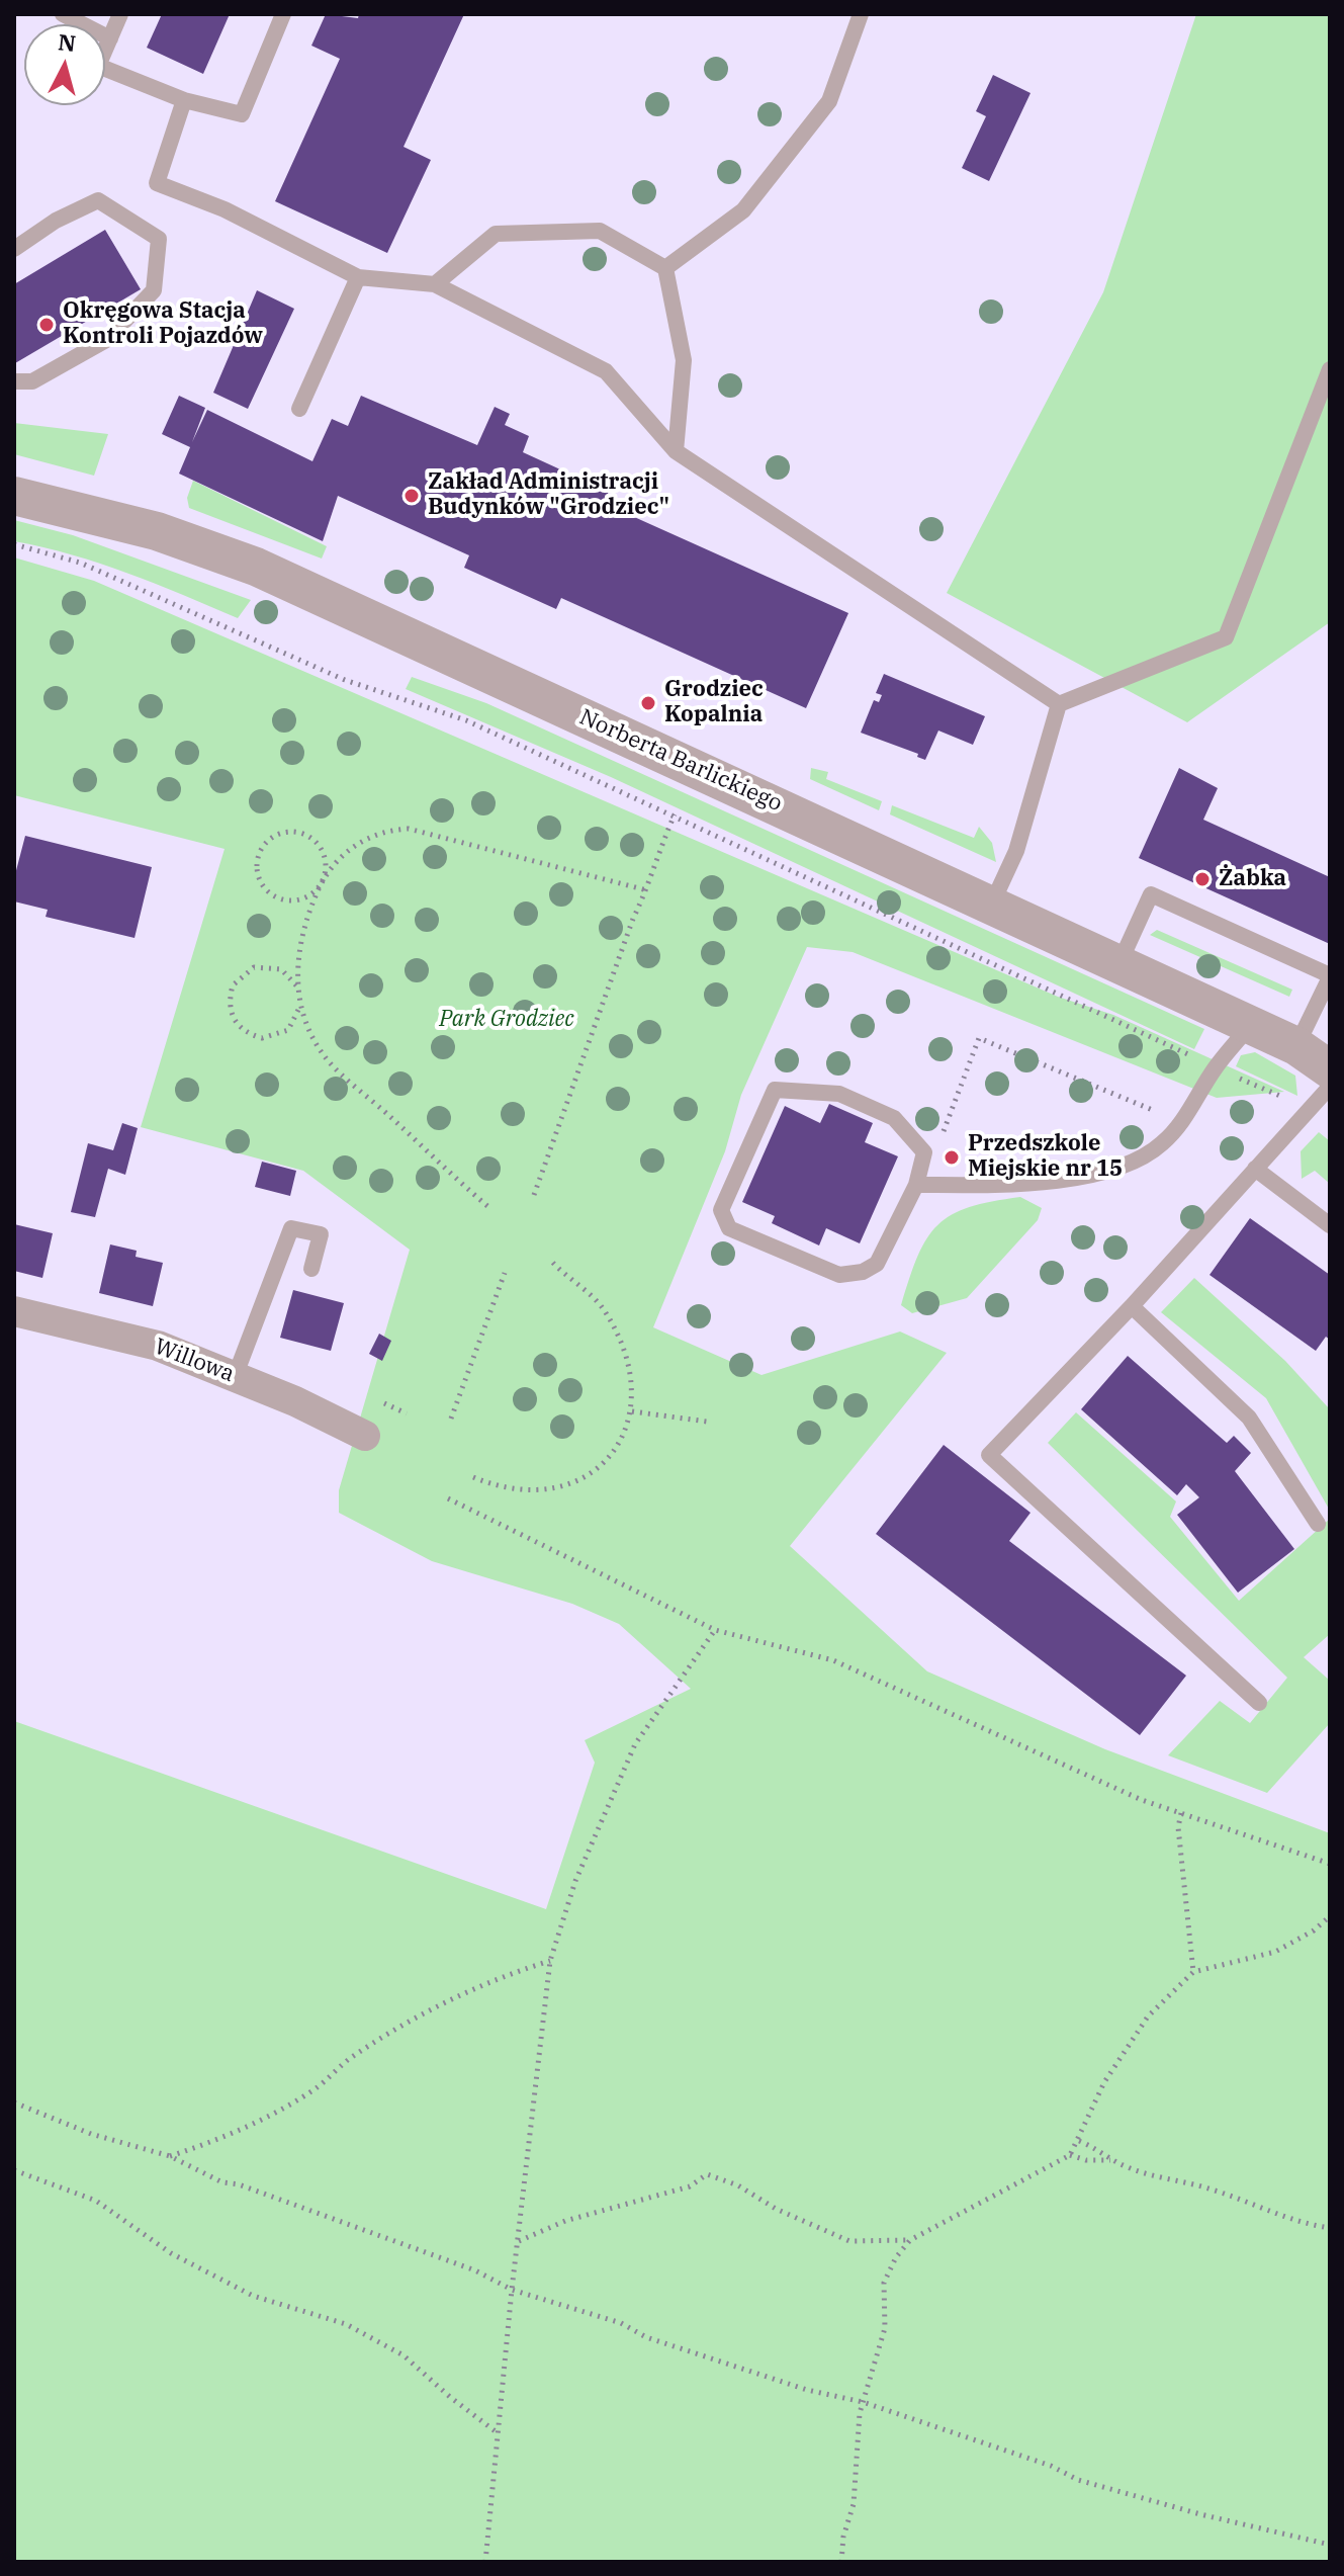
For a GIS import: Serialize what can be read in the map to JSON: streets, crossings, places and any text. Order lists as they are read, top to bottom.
{
  "streets": {
    "street": ["Norberta Barlickiego", "Willowa"]
  },
  "parks": ["Park Grodziec"],
  "places": [
    "Okręgowa Stacja Kontroli Pojazdów",
    "Zakład Administracji Budynków \"Grodziec\"",
    "Grodziec Kopalnia",
    "Żabka",
    "Przedszkole Miejskie nr 15"
  ],
  "north": "top"
}
